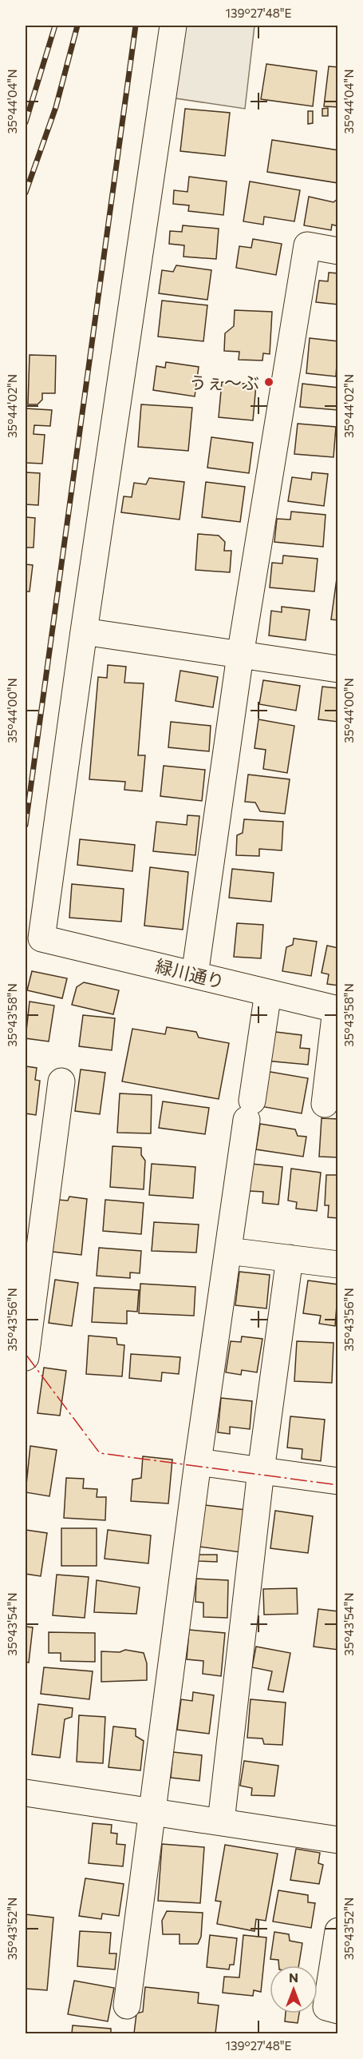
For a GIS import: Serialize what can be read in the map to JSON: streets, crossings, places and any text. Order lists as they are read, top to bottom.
{
  "streets": {
    "street": ["緑川通り"]
  },
  "places": ["うぇ～ぶ"],
  "north": "top",
  "coordinates": [
    "139°27'48\"E",
    "35°44'04\"N",
    "35°44'02\"N",
    "35°44'00\"N",
    "35°43'58\"N",
    "35°43'56\"N",
    "35°43'54\"N",
    "35°43'52\"N"
  ]
}
